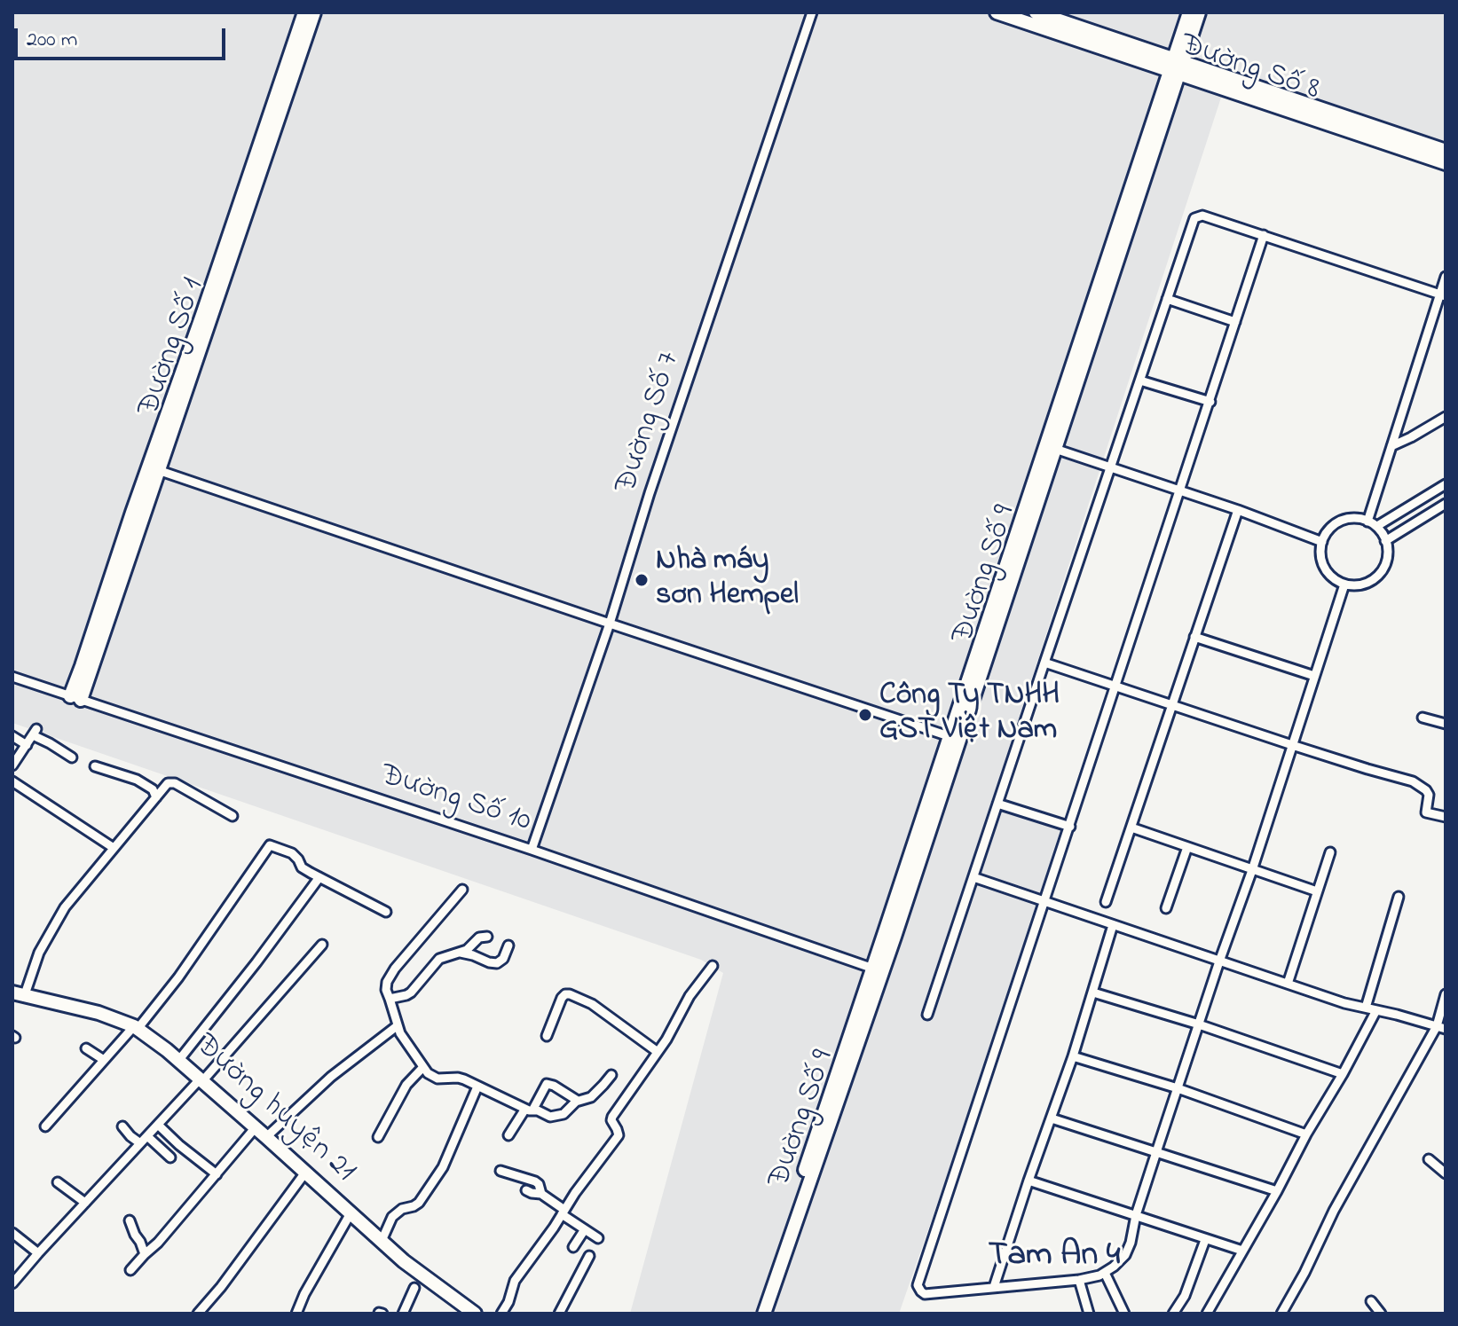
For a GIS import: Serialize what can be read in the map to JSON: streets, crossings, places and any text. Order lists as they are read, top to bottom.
{
  "streets": {
    "street": [
      "Đường Số 8",
      "Đường Số 1",
      "Đường Số 7",
      "Đường Số 9",
      "Đường Số 10",
      "Đường huyện 21"
    ]
  },
  "crossings": [
    ["Đường Số 8", "Đường Số 9"],
    ["Đường Số 1", "Đường Số 10"],
    ["Đường Số 7", "Đường Số 10"],
    ["Đường Số 9", "Đường Số 10"]
  ],
  "districts": ["Tam An 4"],
  "places": ["Nhà máy sơn Hempel", "Công Ty TNHH GST Việt Nam"],
  "scale_bar": "200 m"
}
